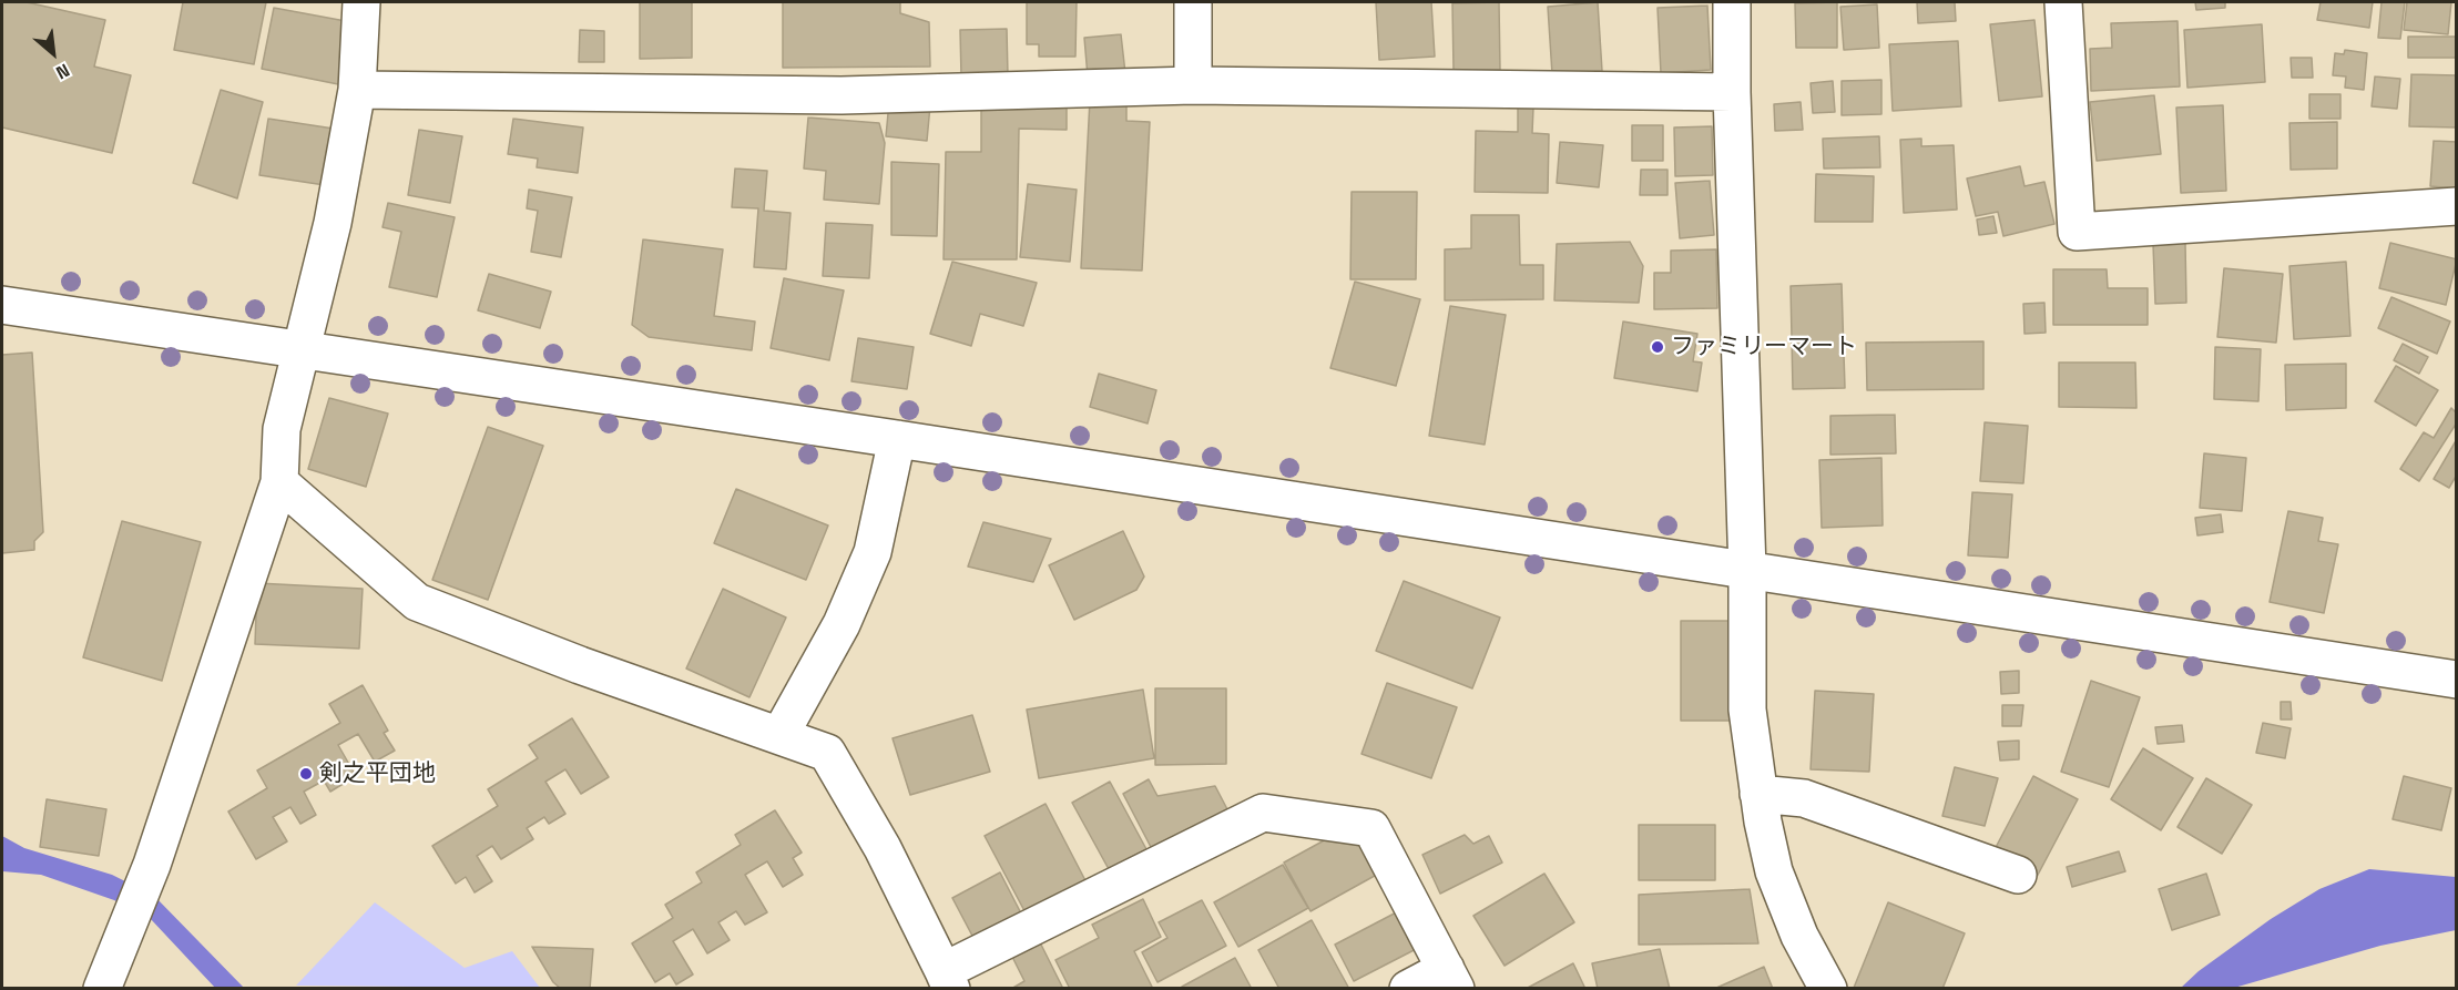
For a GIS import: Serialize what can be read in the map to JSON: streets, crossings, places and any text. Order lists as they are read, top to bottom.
{
  "places": ["ファミリーマート", "剣之平団地"],
  "north": "bottom right"
}
